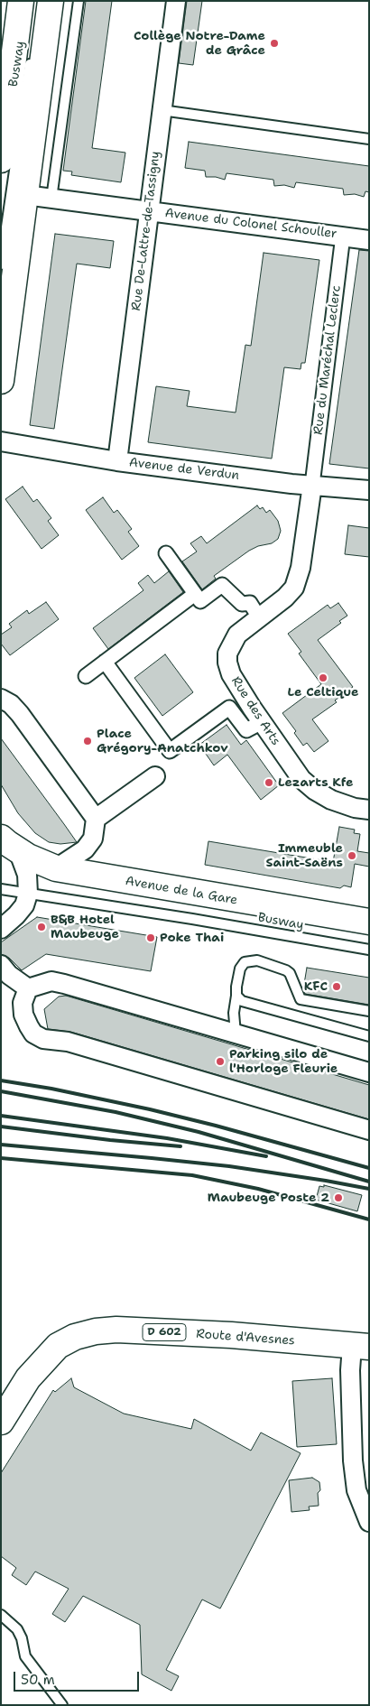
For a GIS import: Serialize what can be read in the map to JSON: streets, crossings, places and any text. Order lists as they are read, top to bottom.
{
  "streets": {
    "main road": ["Avenue de la Gare", "D 602", "Route d'Avesnes"],
    "street": [
      "Avenue du Colonel Schouller",
      "Rue De-Lattre-de-Tassigny",
      "Rue du Maréchal Leclerc",
      "Avenue de Verdun",
      "Rue des Arts"
    ],
    "lane": ["Busway"]
  },
  "crossings": [
    ["Avenue du Colonel Schouller", "Rue De-Lattre-de-Tassigny"],
    ["Avenue du Colonel Schouller", "Rue du Maréchal Leclerc"],
    ["Rue De-Lattre-de-Tassigny", "Avenue de Verdun"],
    ["Rue du Maréchal Leclerc", "Avenue de Verdun"],
    ["Rue du Maréchal Leclerc", "Rue des Arts"],
    ["Avenue de Verdun", "Rue des Arts"]
  ],
  "places": [
    "Collège Notre-Dame de Grâce",
    "Le Celtique",
    "Place Grégory-Anatchkov",
    "Lezarts Kfe",
    "Immeuble Saint-Saëns",
    "B&B Hotel Maubeuge",
    "Poke Thai",
    "KFC",
    "Parking silo de l'Horloge Fleurie",
    "Maubeuge Poste 2"
  ],
  "scale_bar": "50 m"
}
